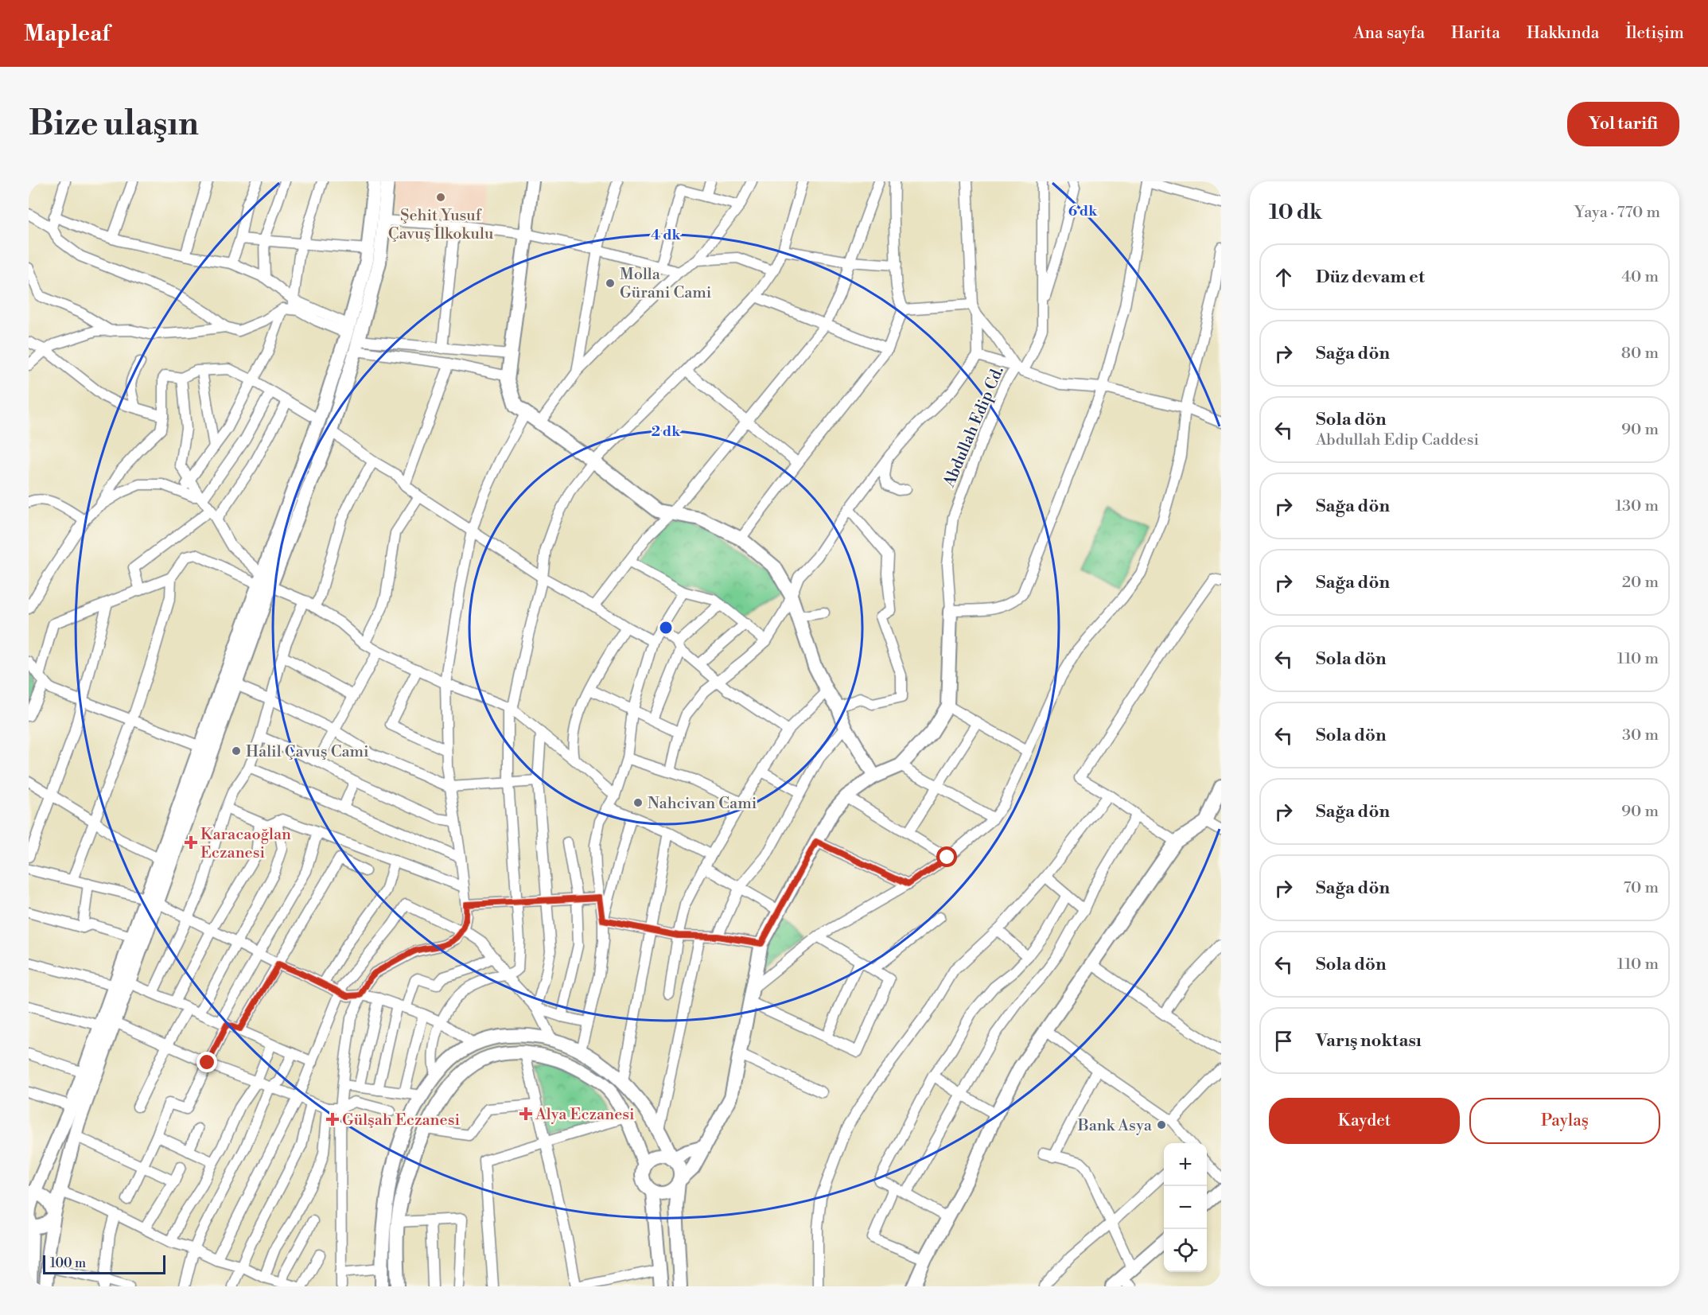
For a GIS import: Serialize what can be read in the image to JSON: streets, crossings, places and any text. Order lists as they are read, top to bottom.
{
  "streets": {
    "street": ["Abdullah Edip Cd."]
  },
  "places": {
    "other": [
      "Şehit Yusuf Çavuş İlkokulu",
      "Molla Gürani Cami",
      "Halil Çavuş Cami",
      "Nahcivan Cami",
      "Bank Asya"
    ],
    "health": ["Karacaoğlan Eczanesi", "Alya Eczanesi", "Gülşah Eczanesi"]
  },
  "scale_bar": "100 m",
  "page": {
    "header": "Mapleaf",
    "nav": [
      "Ana sayfa",
      "Harita",
      "Hakkında",
      "İletişim"
    ],
    "buttons": [
      "Yol tarifi",
      ["Kaydet", "Paylaş"]
    ],
    "title": "Bize ulaşın",
    "heading": ["10 dk", "Yaya · 770 m"],
    "list": [
      ["Düz devam et", "40 m"],
      ["Sağa dön", "80 m"],
      ["Sola dön", "Abdullah Edip Caddesi", "90 m"],
      ["Sağa dön", "130 m"],
      ["Sağa dön", "20 m"],
      ["Sola dön", "110 m"],
      ["Sola dön", "30 m"],
      ["Sağa dön", "90 m"],
      ["Sağa dön", "70 m"],
      ["Sola dön", "110 m"],
      "Varış noktası"
    ],
    "map_buttons": ["+", "−"],
    "scale": "100 m"
  },
  "rings": ["6 dk", "4 dk", "2 dk"]
}
